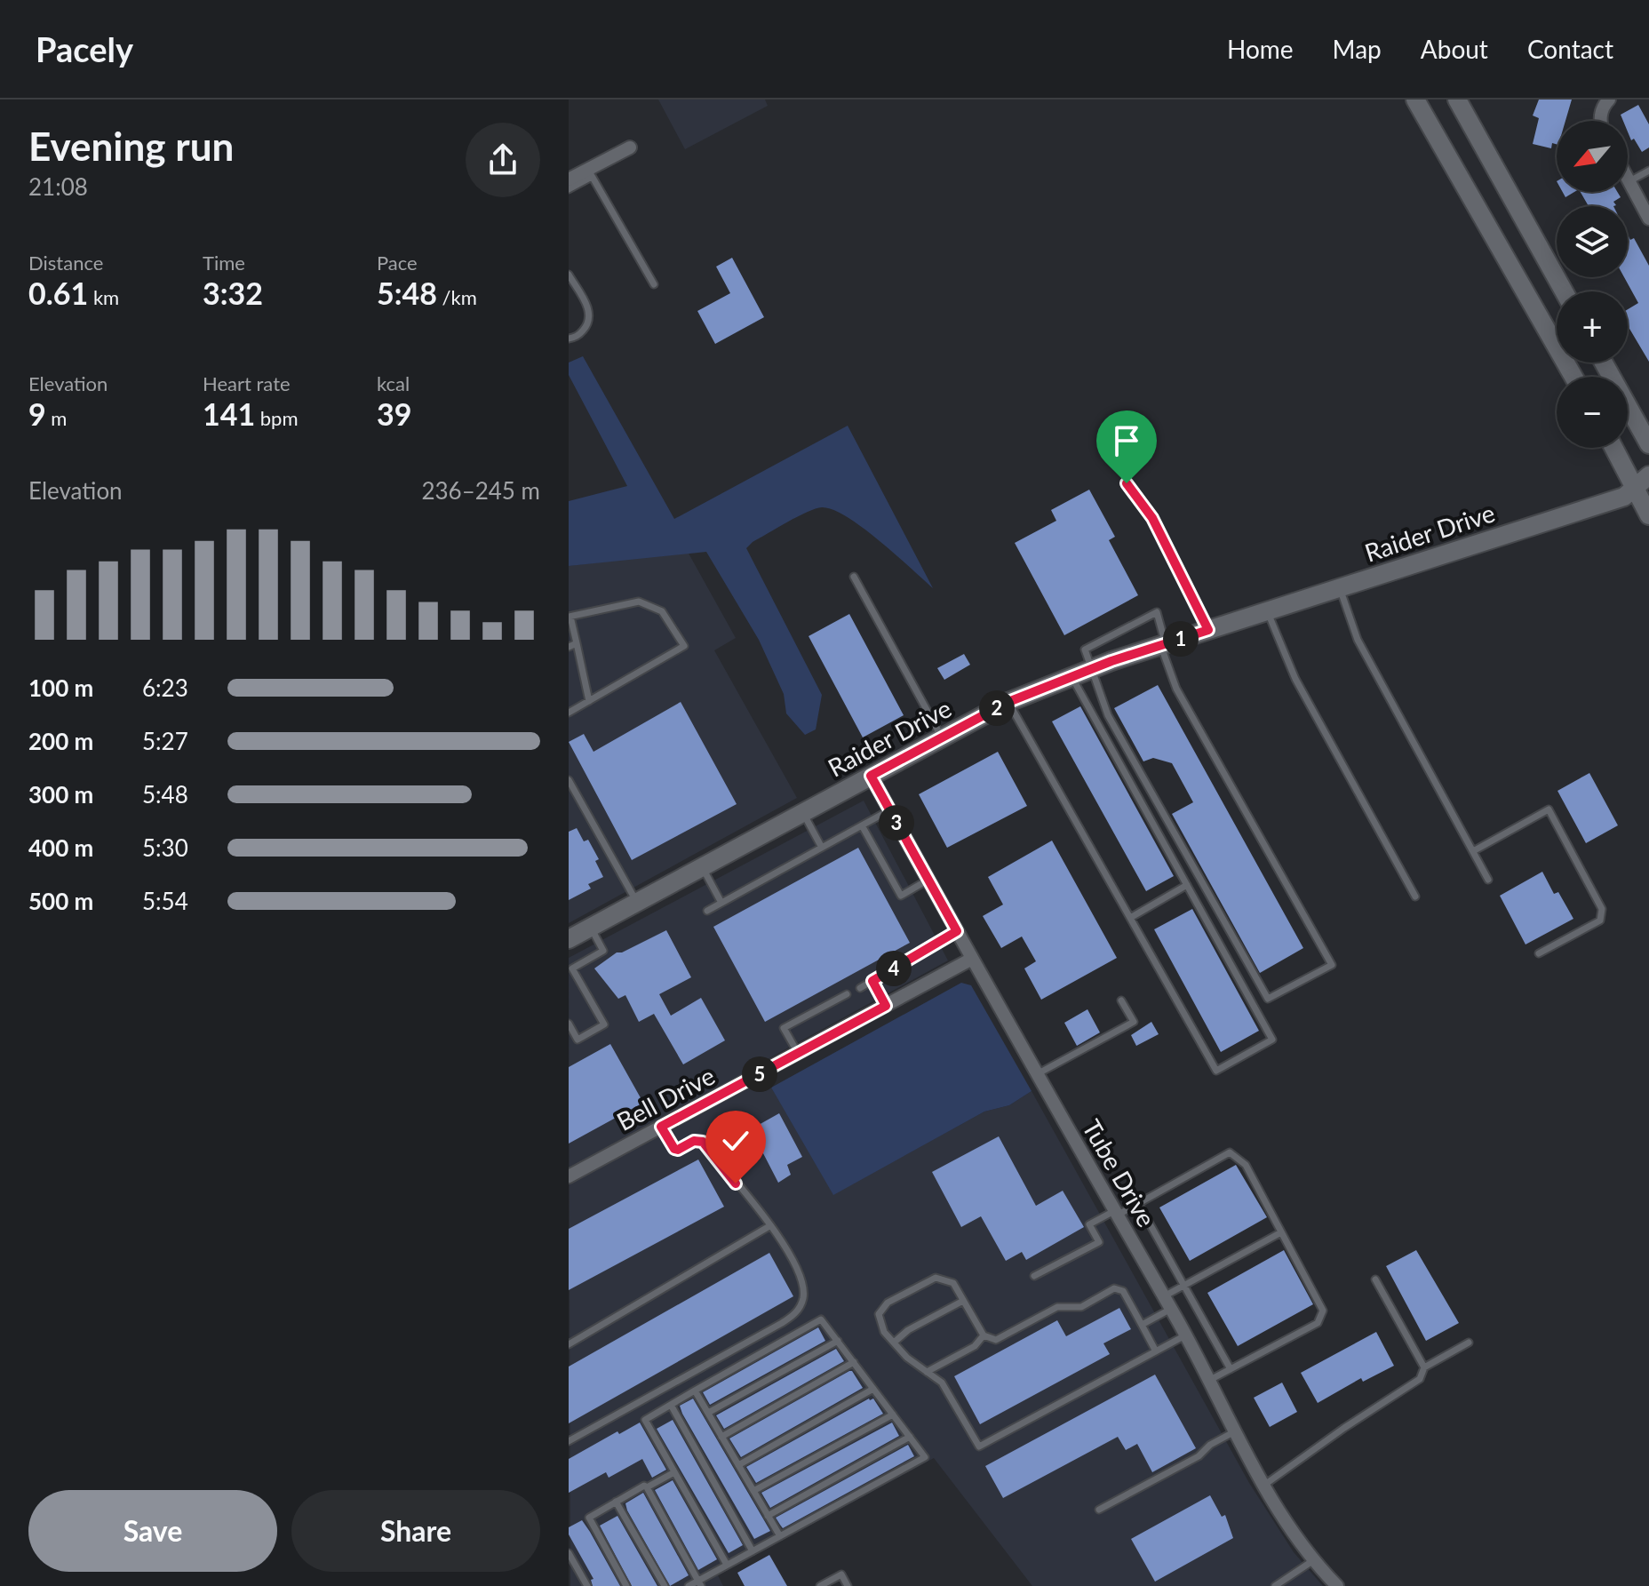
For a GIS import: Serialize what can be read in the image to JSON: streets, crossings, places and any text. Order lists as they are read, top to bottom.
{
  "streets": {
    "main road": ["Raider Drive"],
    "street": ["Bell Drive", "Tube Drive"]
  },
  "crossings": [
    ["Raider Drive", "Tube Drive"],
    ["Bell Drive", "Tube Drive"]
  ],
  "north": "bottom left",
  "page": {
    "header": "Pacely",
    "nav": [
      "Home",
      "Map",
      "About",
      "Contact"
    ],
    "heading": ["Evening run", "21:08"],
    "map_buttons": ["+", "−"],
    "stats": [
      ["Distance", "0.61 km"],
      ["Time", "3:32"],
      ["Pace", "5:48 /km"],
      ["Elevation", "9 m"],
      ["Heart rate", "141 bpm"],
      ["kcal", "39"]
    ],
    "chart": ["Elevation", "236–245 m"],
    "pins": [
      "1",
      "2",
      "3",
      "4",
      "5"
    ],
    "list": [
      {
        "name": "100 m",
        "note": "6:23"
      },
      {
        "name": "200 m",
        "note": "5:27"
      },
      {
        "name": "300 m",
        "note": "5:48"
      },
      {
        "name": "400 m",
        "note": "5:30"
      },
      {
        "name": "500 m",
        "note": "5:54"
      }
    ],
    "buttons": ["Save", "Share"]
  }
}
